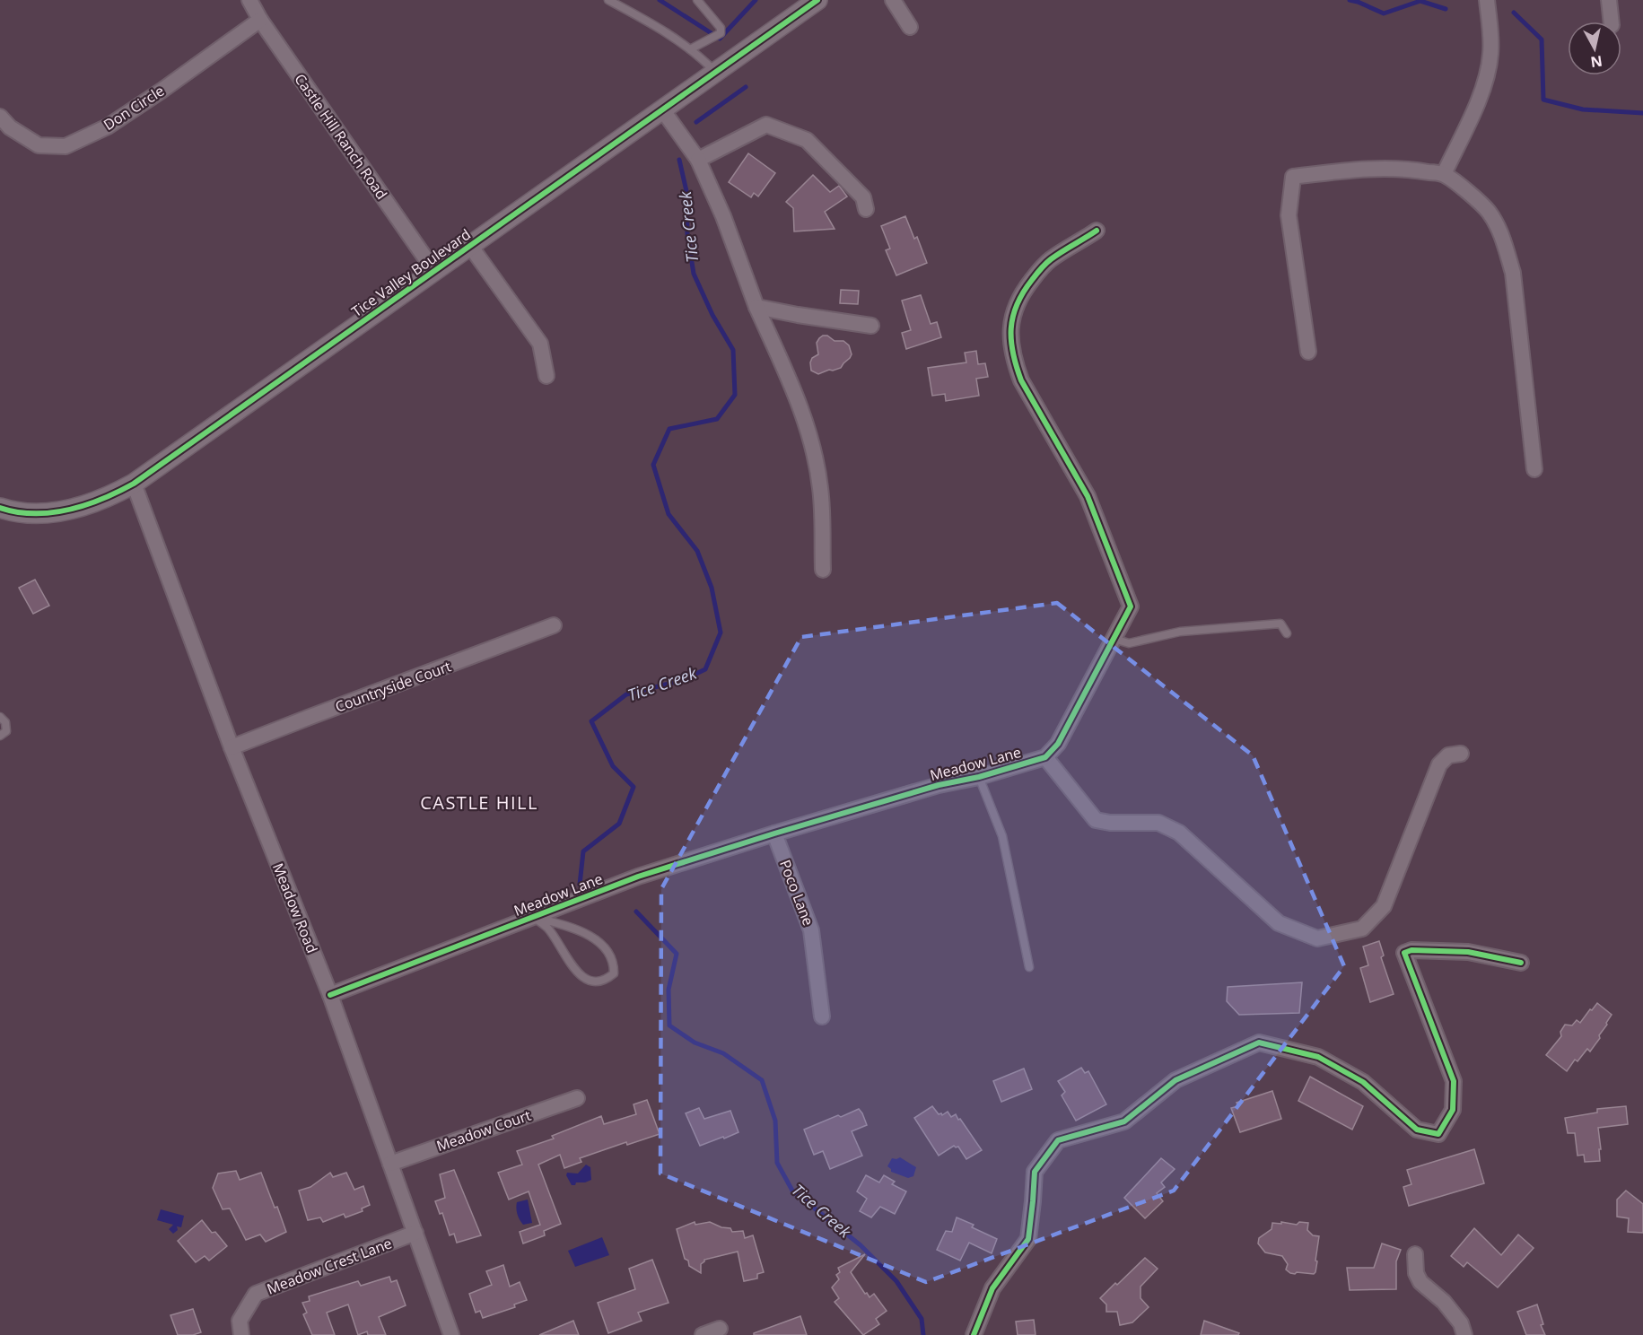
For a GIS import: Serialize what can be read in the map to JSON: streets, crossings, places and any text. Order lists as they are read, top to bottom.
{
  "streets": {
    "street": [
      "Don Circle",
      "Castle Hill Ranch Road",
      "Tice Valley Boulevard",
      "Countryside Court",
      "Meadow Lane",
      "Poco Lane",
      "Meadow Road",
      "Meadow Court",
      "Meadow Crest Lane"
    ]
  },
  "crossings": [
    ["Don Circle", "Castle Hill Ranch Road"],
    ["Castle Hill Ranch Road", "Tice Valley Boulevard"],
    ["Tice Valley Boulevard", "Meadow Road"],
    ["Countryside Court", "Meadow Road"],
    ["Meadow Lane", "Poco Lane"],
    ["Meadow Lane", "Meadow Road"],
    ["Meadow Road", "Meadow Court"],
    ["Meadow Road", "Meadow Crest Lane"]
  ],
  "districts": ["CASTLE HILL"],
  "water": ["Tice Creek"],
  "north": "bottom"
}
